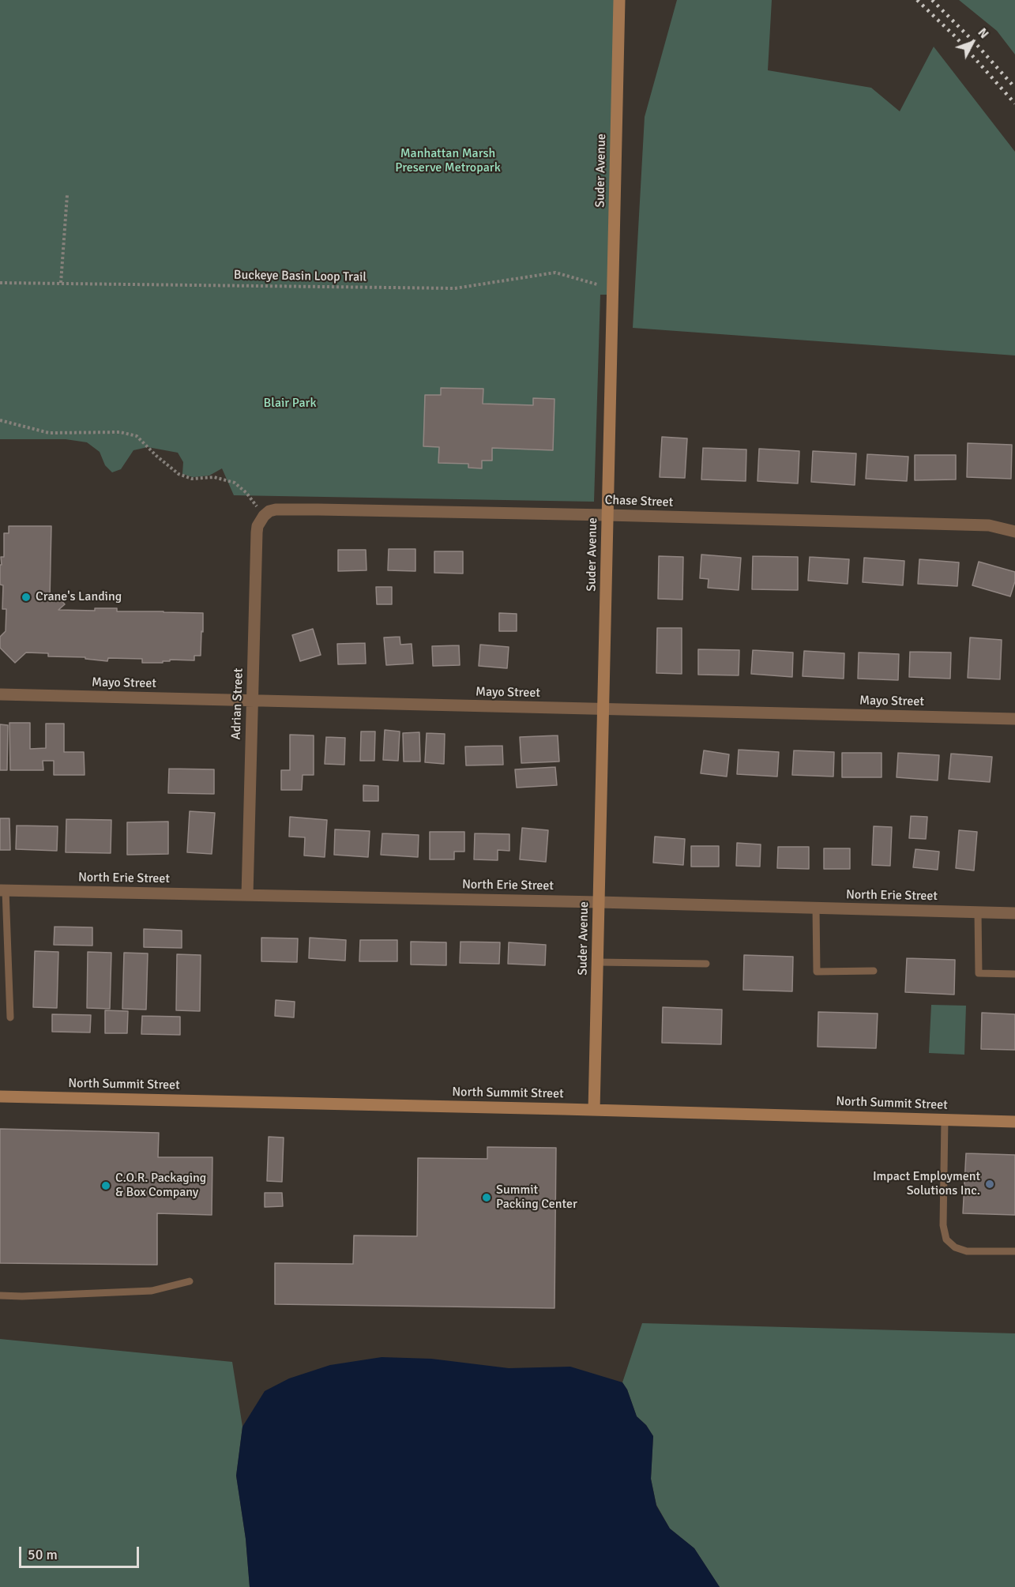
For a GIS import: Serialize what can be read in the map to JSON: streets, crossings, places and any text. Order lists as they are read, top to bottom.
{
  "streets": {
    "street": [
      "Suder Avenue",
      "Chase Street",
      "Mayo Street",
      "Adrian Street",
      "North Erie Street",
      "North Summit Street"
    ],
    "path": ["Buckeye Basin Loop Trail"]
  },
  "crossings": [
    ["Suder Avenue", "Chase Street"],
    ["Suder Avenue", "Mayo Street"],
    ["Suder Avenue", "North Erie Street"],
    ["Suder Avenue", "North Summit Street"],
    ["Chase Street", "Adrian Street"],
    ["Mayo Street", "Adrian Street"],
    ["Adrian Street", "North Erie Street"]
  ],
  "parks": ["Manhattan Marsh Preserve Metropark", "Blair Park"],
  "places": [
    "Crane's Landing",
    "Impact Employment Solutions Inc.",
    "C.O.R. Packaging & Box Company",
    "Summit Packing Center"
  ],
  "scale_bar": "50 m",
  "north": "top right"
}
